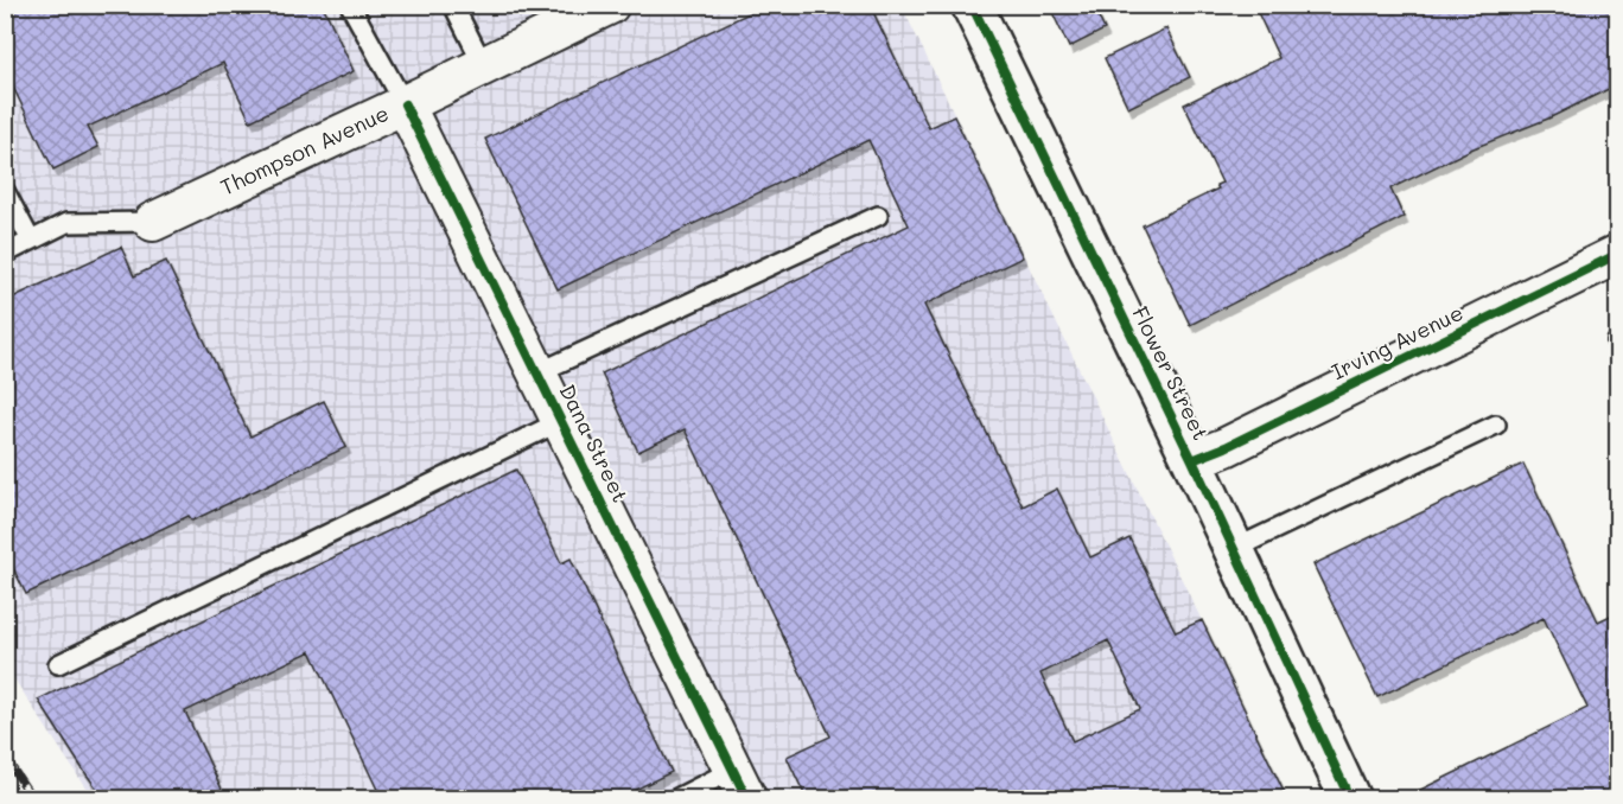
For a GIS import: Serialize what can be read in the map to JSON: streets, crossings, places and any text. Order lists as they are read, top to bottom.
{
  "streets": {
    "street": [
      "Thompson Avenue",
      "Irving Avenue",
      "Flower Street",
      "Dana Street"
    ]
  },
  "crossings": [
    ["Thompson Avenue", "Dana Street"],
    ["Irving Avenue", "Flower Street"]
  ]
}
